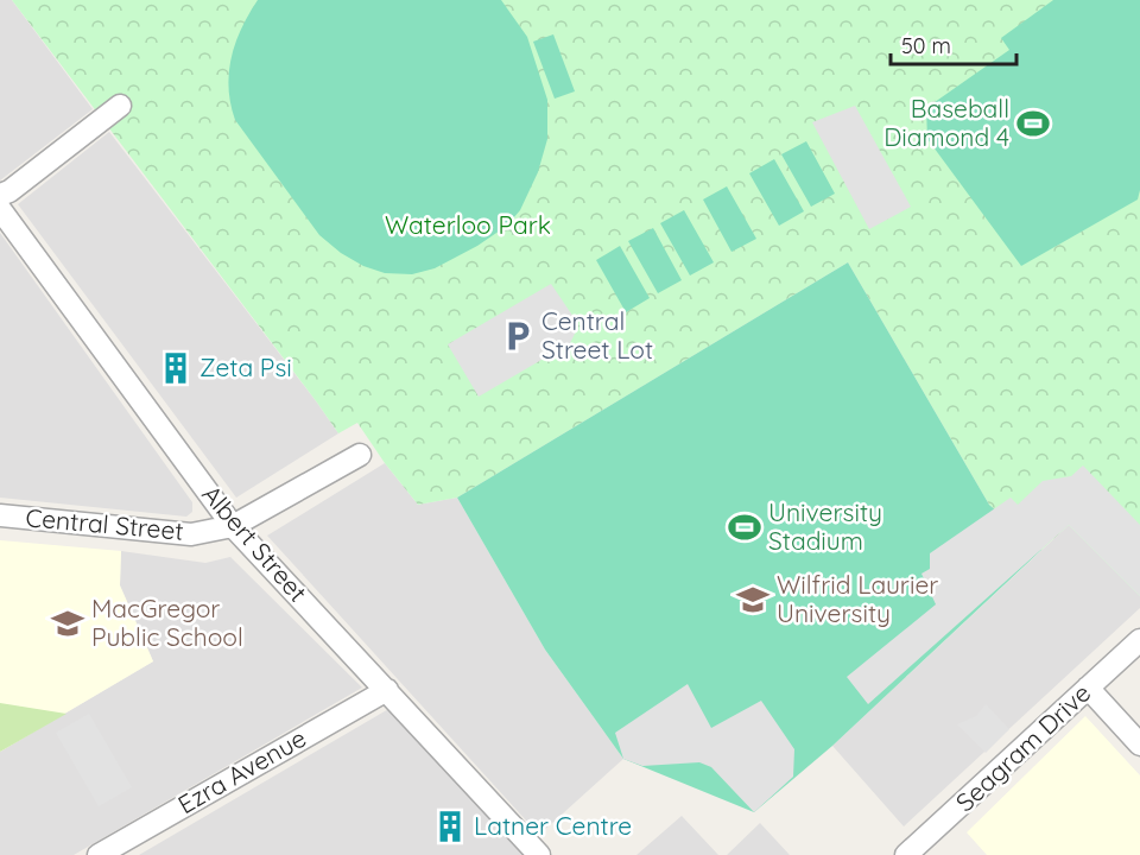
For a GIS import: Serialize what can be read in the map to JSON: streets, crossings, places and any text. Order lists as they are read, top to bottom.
{
  "streets": {
    "street": [
      "Central Street",
      "Albert Street",
      "Seagram Drive",
      "Ezra Avenue"
    ]
  },
  "crossings": [
    ["Central Street", "Albert Street"],
    ["Albert Street", "Ezra Avenue"]
  ],
  "parks": ["Waterloo Park"],
  "places": {
    "sports": ["Baseball Diamond 4", "University Stadium"],
    "parking": ["Central Street Lot"],
    "building": ["Zeta Psi", "Latner Centre"],
    "school or university": ["Wilfrid Laurier University", "MacGregor Public School"]
  },
  "scale_bar": "50 m"
}
